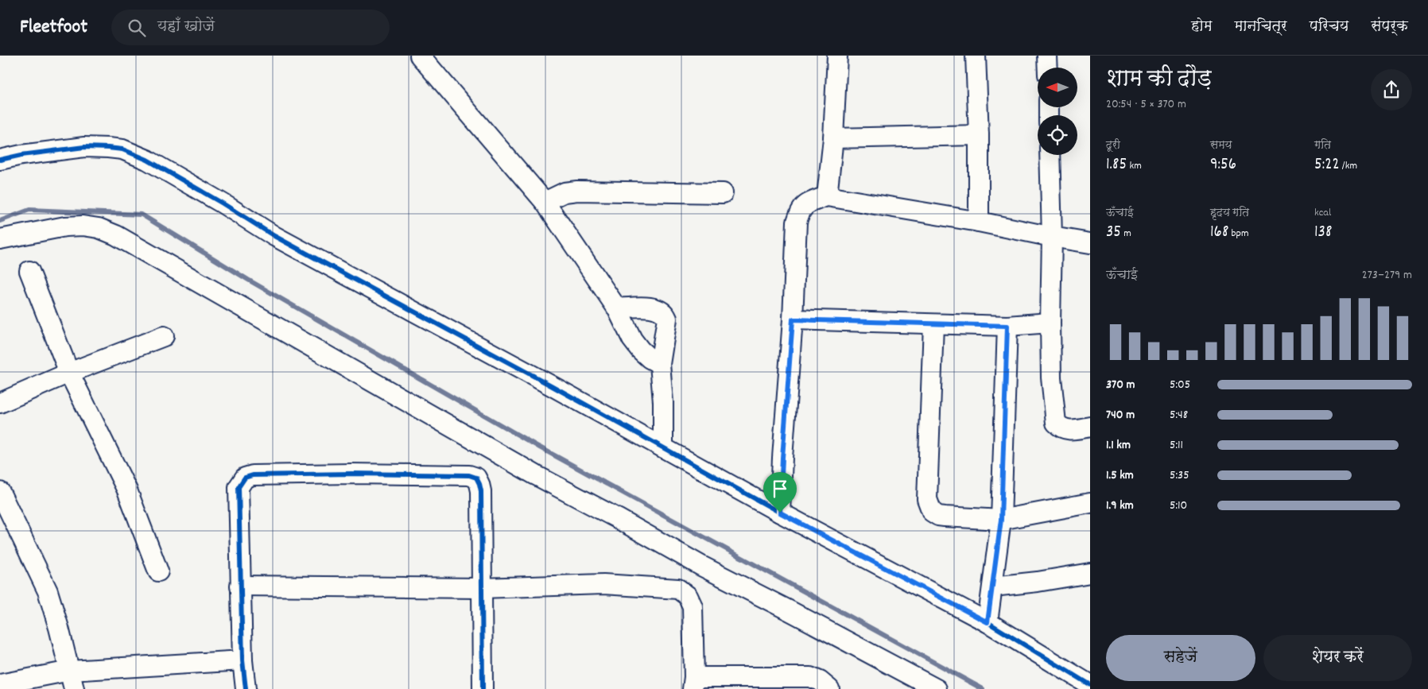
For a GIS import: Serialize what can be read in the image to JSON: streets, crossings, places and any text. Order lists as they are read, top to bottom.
{
  "north": "left",
  "page": {
    "header": "Fleetfoot",
    "search": "यहाँ खोजें",
    "nav": [
      "होम",
      "मानचित्र",
      "परिचय",
      "संपर्क"
    ],
    "heading": ["शाम की दौड़", "20:54 · 5 × 370 m"],
    "stats": [
      ["दूरी", "1.85 km"],
      ["समय", "9:56"],
      ["गति", "5:22 /km"],
      ["ऊँचाई", "35 m"],
      ["हृदय गति", "168 bpm"],
      ["kcal", "138"]
    ],
    "chart": ["ऊँचाई", "273–279 m"],
    "list": [
      {
        "name": "370 m",
        "note": "5:05"
      },
      {
        "name": "740 m",
        "note": "5:48"
      },
      {
        "name": "1.1 km",
        "note": "5:11"
      },
      {
        "name": "1.5 km",
        "note": "5:35"
      },
      {
        "name": "1.9 km",
        "note": "5:10"
      }
    ],
    "buttons": ["सहेजें", "शेयर करें"]
  }
}
